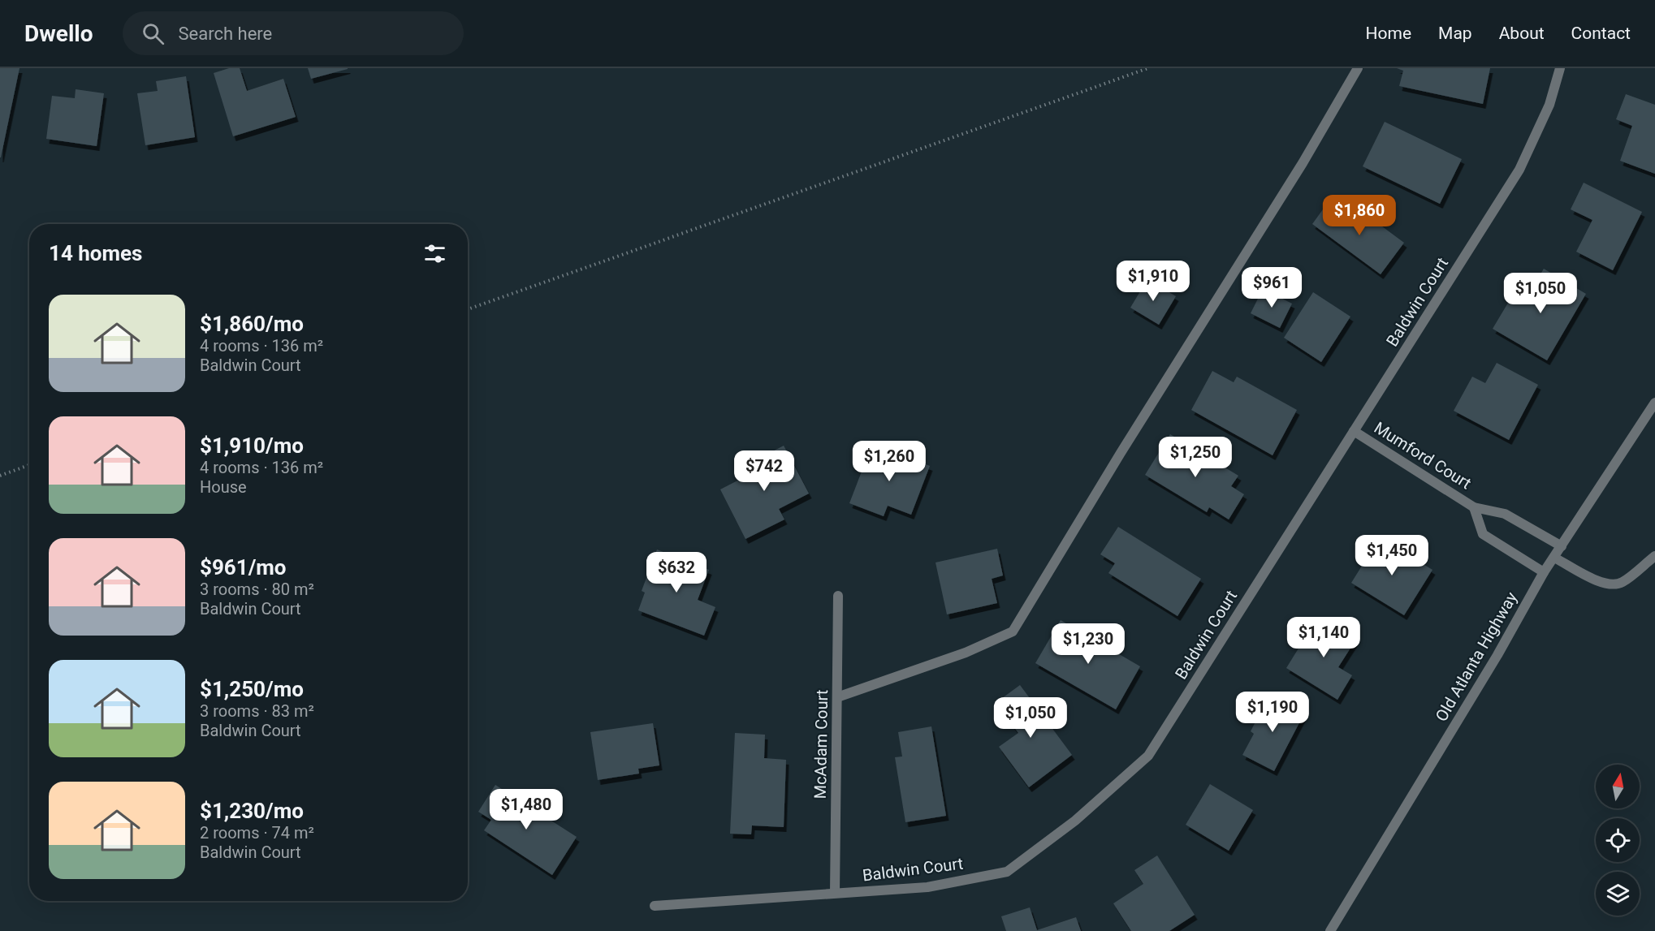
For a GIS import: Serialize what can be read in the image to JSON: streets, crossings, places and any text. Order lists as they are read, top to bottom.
{
  "streets": {
    "street": [
      "Baldwin Court",
      "Mumford Court",
      "Old Atlanta Highway",
      "McAdam Court"
    ]
  },
  "crossings": [
    ["Baldwin Court", "Mumford Court"],
    ["Baldwin Court", "McAdam Court"],
    ["Mumford Court", "Old Atlanta Highway"]
  ],
  "north": "top",
  "page": {
    "header": "Dwello",
    "search": "Search here",
    "nav": [
      "Home",
      "Map",
      "About",
      "Contact"
    ],
    "price": [
      "$1,860",
      "$1,910",
      "$961",
      "$1,050",
      "$1,250",
      "$1,260",
      "$742",
      "$1,450",
      "$632",
      "$1,140",
      "$1,230",
      "$1,190",
      "$1,050",
      "$1,480"
    ],
    "heading": "14 homes",
    "list": [
      {
        "name": "$1,860/mo",
        "note": "4 rooms · 136 m² · Baldwin Court"
      },
      {
        "name": "$1,910/mo",
        "note": "4 rooms · 136 m² · House"
      },
      {
        "name": "$961/mo",
        "note": "3 rooms · 80 m² · Baldwin Court"
      },
      {
        "name": "$1,250/mo",
        "note": "3 rooms · 83 m² · Baldwin Court"
      },
      {
        "name": "$1,230/mo",
        "note": "2 rooms · 74 m² · Baldwin Court"
      }
    ]
  }
}
